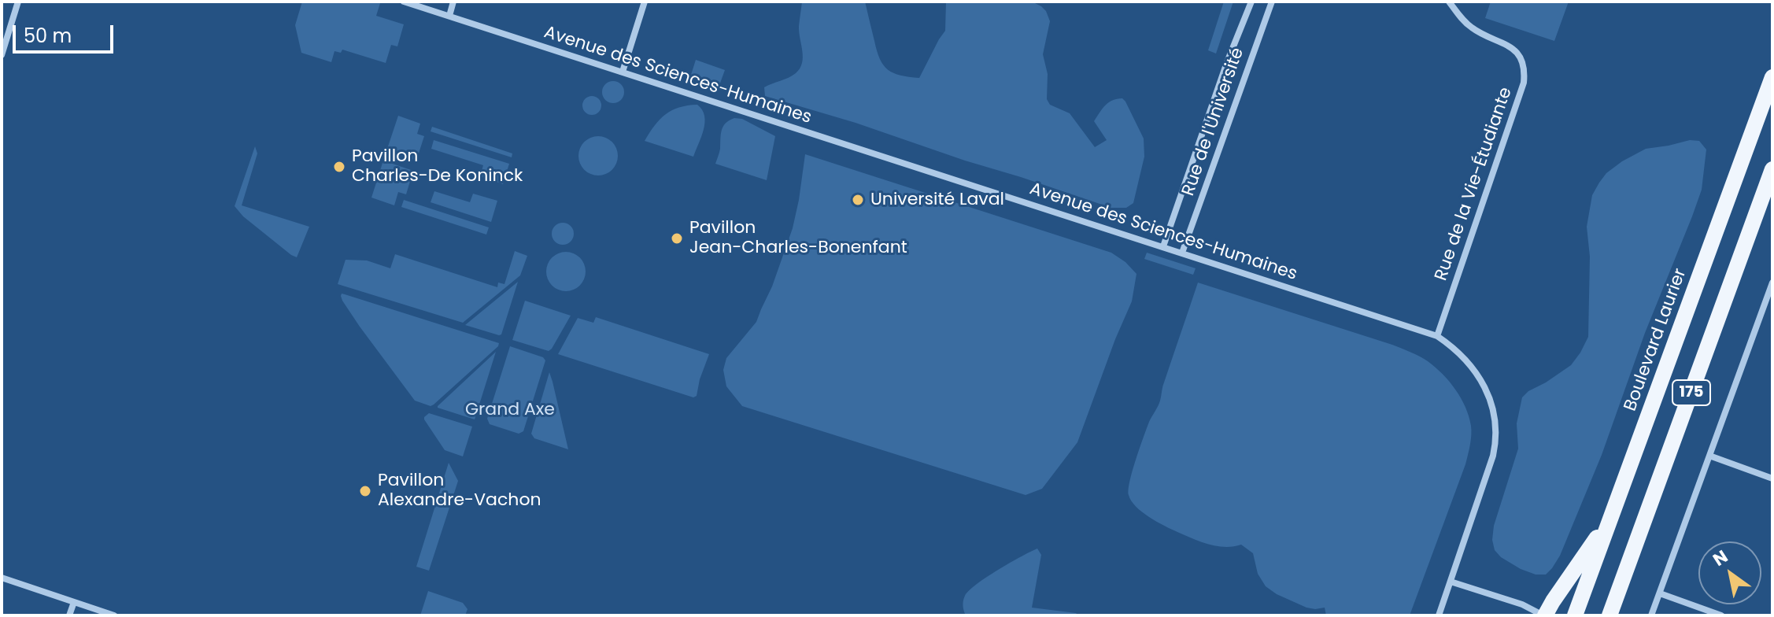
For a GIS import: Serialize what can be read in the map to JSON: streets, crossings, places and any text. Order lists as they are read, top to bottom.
{
  "streets": {
    "main road": ["Boulevard Laurier", "175"],
    "street": ["Avenue des Sciences-Humaines", "Rue de l'Université", "Rue de la Vie-Étudiante"]
  },
  "crossings": [
    ["Avenue des Sciences-Humaines", "Rue de l'Université"],
    ["Avenue des Sciences-Humaines", "Rue de la Vie-Étudiante"]
  ],
  "parks": ["Grand Axe"],
  "places": [
    "Pavillon Charles-De Koninck",
    "Université Laval",
    "Pavillon Jean-Charles-Bonenfant",
    "Pavillon Alexandre-Vachon"
  ],
  "scale_bar": "50 m",
  "north": "top left"
}
